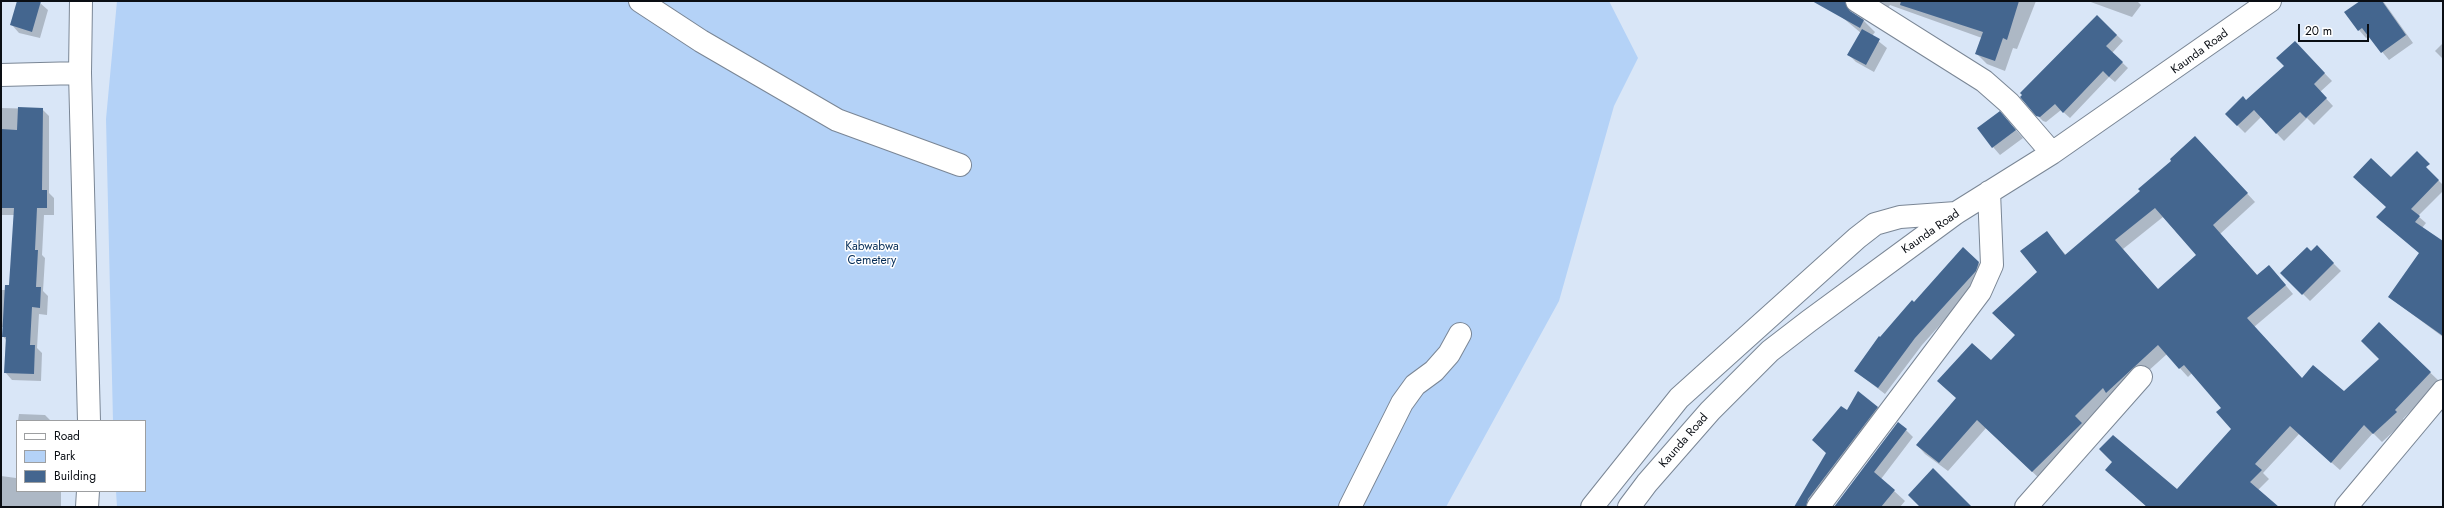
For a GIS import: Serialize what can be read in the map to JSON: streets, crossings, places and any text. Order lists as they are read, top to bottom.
{
  "streets": {
    "street": ["Kaunda Road"]
  },
  "parks": ["Kabwabwa Cemetery"],
  "legend": ["Road", "Park", "Building"],
  "scale_bar": "20 m"
}
